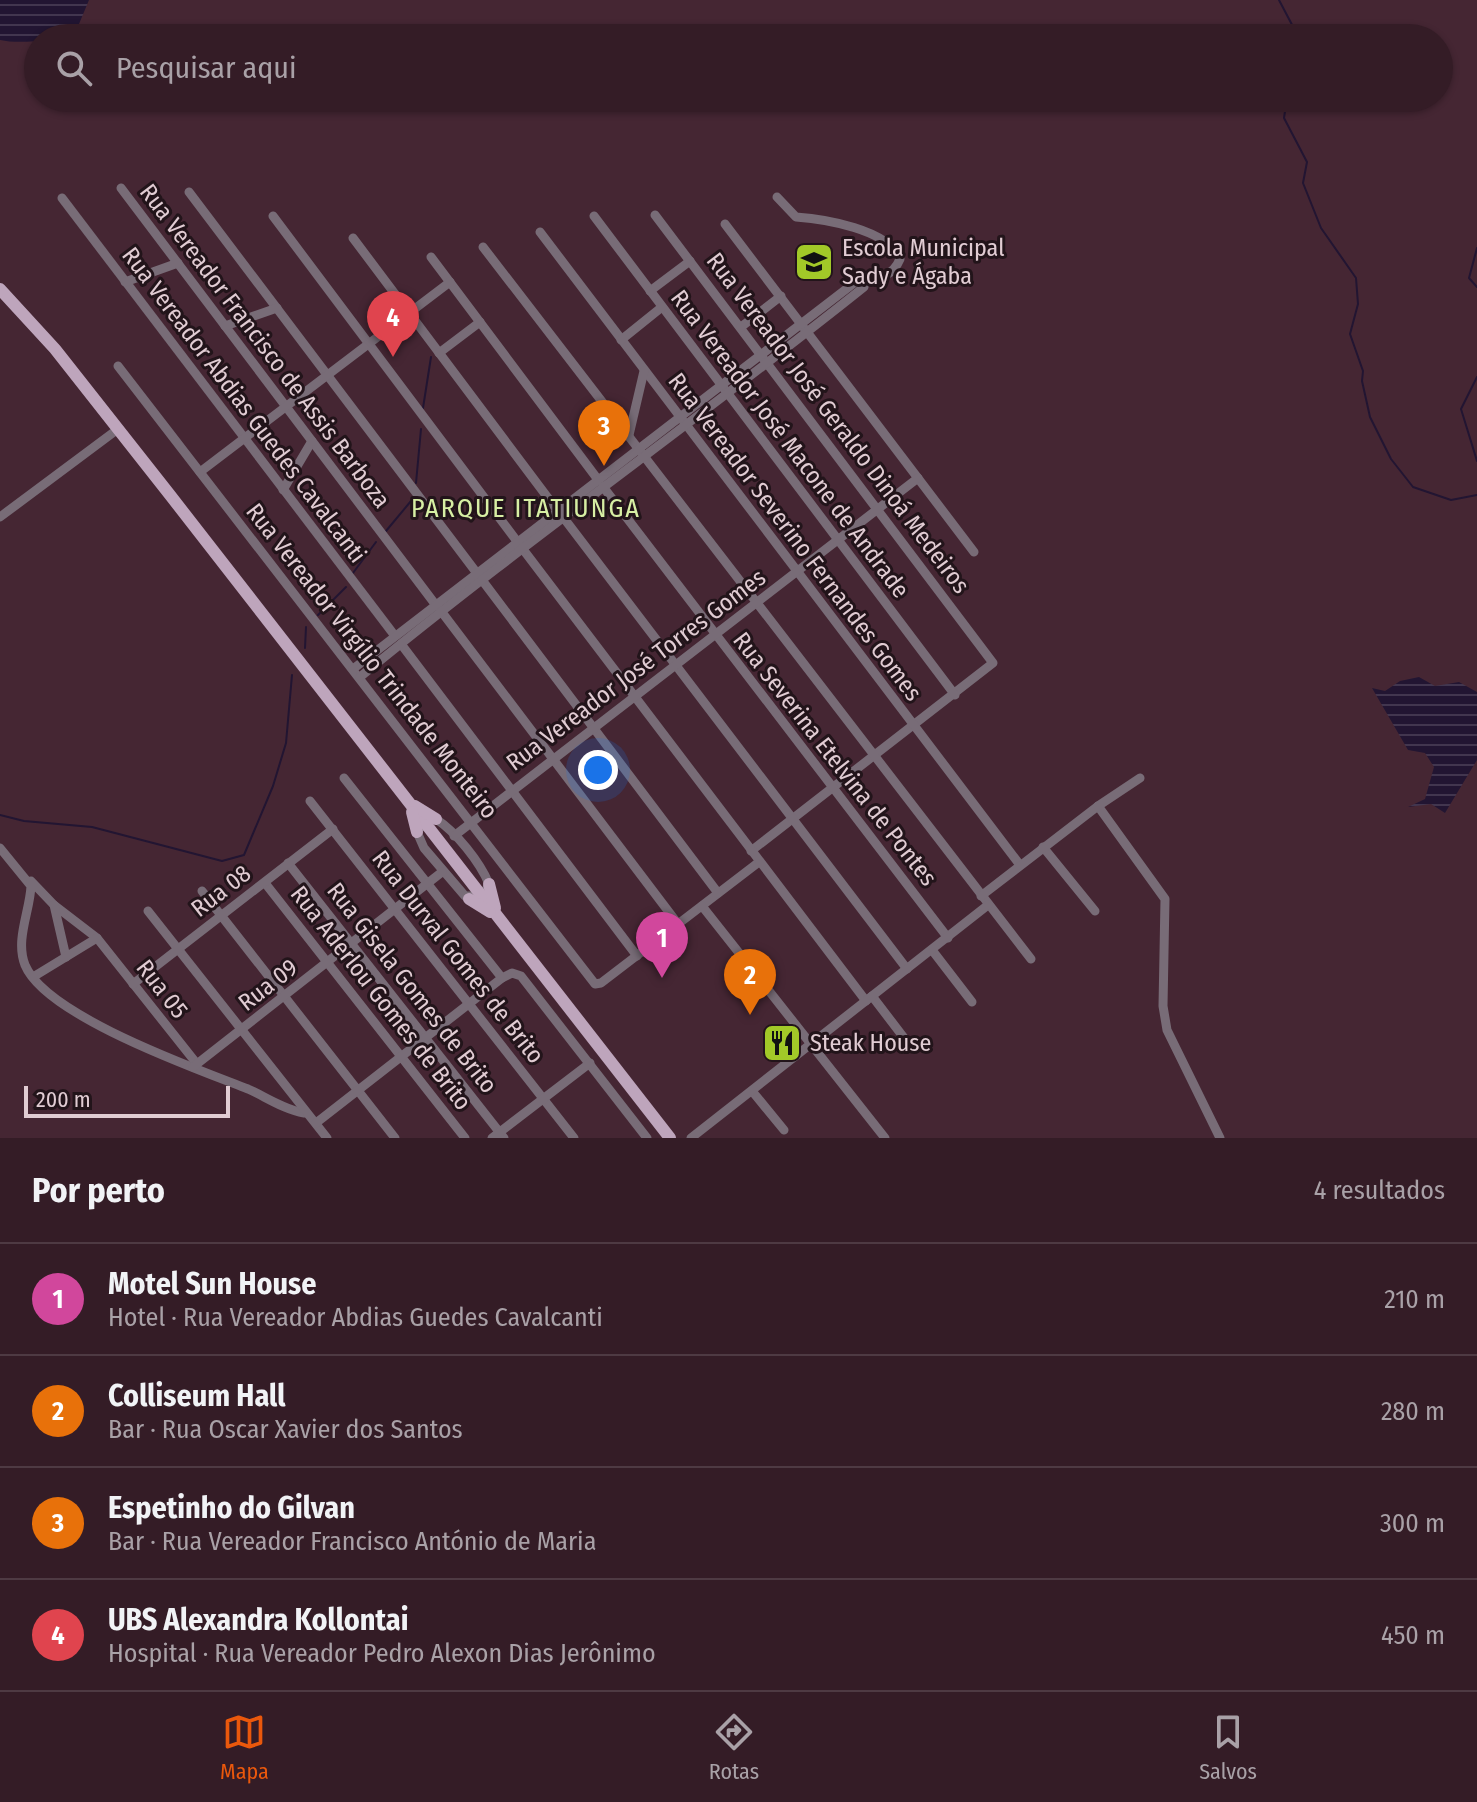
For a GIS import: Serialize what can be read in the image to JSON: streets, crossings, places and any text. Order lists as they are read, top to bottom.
{
  "streets": {
    "street": [
      "Rua Vereador Francisco de Assis Barboza",
      "Rua Vereador Abdias Guedes Cavalcanti",
      "Rua Vereador José Geraldo Dinoá Medeiros",
      "Rua Vereador José Macone de Andrade",
      "Rua Vereador Severino Fernandes Gomes",
      "Rua Vereador Virgílio Trindade Monteiro",
      "Rua Vereador José Torres Gomes",
      "Rua Severina Etelvina de Pontes",
      "Rua 08",
      "Rua Durval Gomes de Brito",
      "Rua 09",
      "Rua Gisela Gomes de Brito",
      "Rua 05",
      "Rua Aderlou Gomes de Brito"
    ]
  },
  "crossings": [
    ["Rua Vereador Francisco de Assis Barboza", "Rua Vereador José Torres Gomes"],
    ["Rua Vereador Abdias Guedes Cavalcanti", "Rua Vereador Virgílio Trindade Monteiro"],
    ["Rua Vereador Abdias Guedes Cavalcanti", "Rua Vereador José Torres Gomes"],
    ["Rua Vereador José Geraldo Dinoá Medeiros", "Rua Vereador José Macone de Andrade"],
    ["Rua Vereador José Geraldo Dinoá Medeiros", "Rua Vereador José Torres Gomes"],
    ["Rua Vereador José Macone de Andrade", "Rua Vereador José Torres Gomes"],
    ["Rua Vereador Severino Fernandes Gomes", "Rua Vereador José Torres Gomes"],
    ["Rua Vereador Virgílio Trindade Monteiro", "Rua Vereador José Torres Gomes"],
    ["Rua Vereador José Torres Gomes", "Rua Severina Etelvina de Pontes"],
    ["Rua 08", "Rua Durval Gomes de Brito"],
    ["Rua 08", "Rua Gisela Gomes de Brito"],
    ["Rua 08", "Rua 05"],
    ["Rua 08", "Rua Aderlou Gomes de Brito"],
    ["Rua Durval Gomes de Brito", "Rua 09"],
    ["Rua 09", "Rua Gisela Gomes de Brito"],
    ["Rua 09", "Rua 05"],
    ["Rua 09", "Rua Aderlou Gomes de Brito"]
  ],
  "districts": ["PARQUE ITATIUNGA"],
  "places": {
    "school or university": ["Escola Municipal Sady e Ágaba"],
    "restaurant": ["Steak House"]
  },
  "scale_bar": "200 m",
  "page": {
    "search": "Pesquisar aqui",
    "pins": [
      "4",
      "3",
      "1",
      "2"
    ],
    "scale": "200 m",
    "heading": ["Por perto", "4 resultados"],
    "list": [
      {
        "mark": "1",
        "name": "Motel Sun House",
        "note": "Hotel · Rua Vereador Abdias Guedes Cavalcanti",
        "value": "210 m"
      },
      {
        "mark": "2",
        "name": "Colliseum Hall",
        "note": "Bar · Rua Oscar Xavier dos Santos",
        "value": "280 m"
      },
      {
        "mark": "3",
        "name": "Espetinho do Gilvan",
        "note": "Bar · Rua Vereador Francisco António de Maria",
        "value": "300 m"
      },
      {
        "mark": "4",
        "name": "UBS Alexandra Kollontai",
        "note": "Hospital · Rua Vereador Pedro Alexon Dias Jerônimo",
        "value": "450 m"
      }
    ],
    "nav": ["Mapa", "Rotas", "Salvos"]
  }
}
